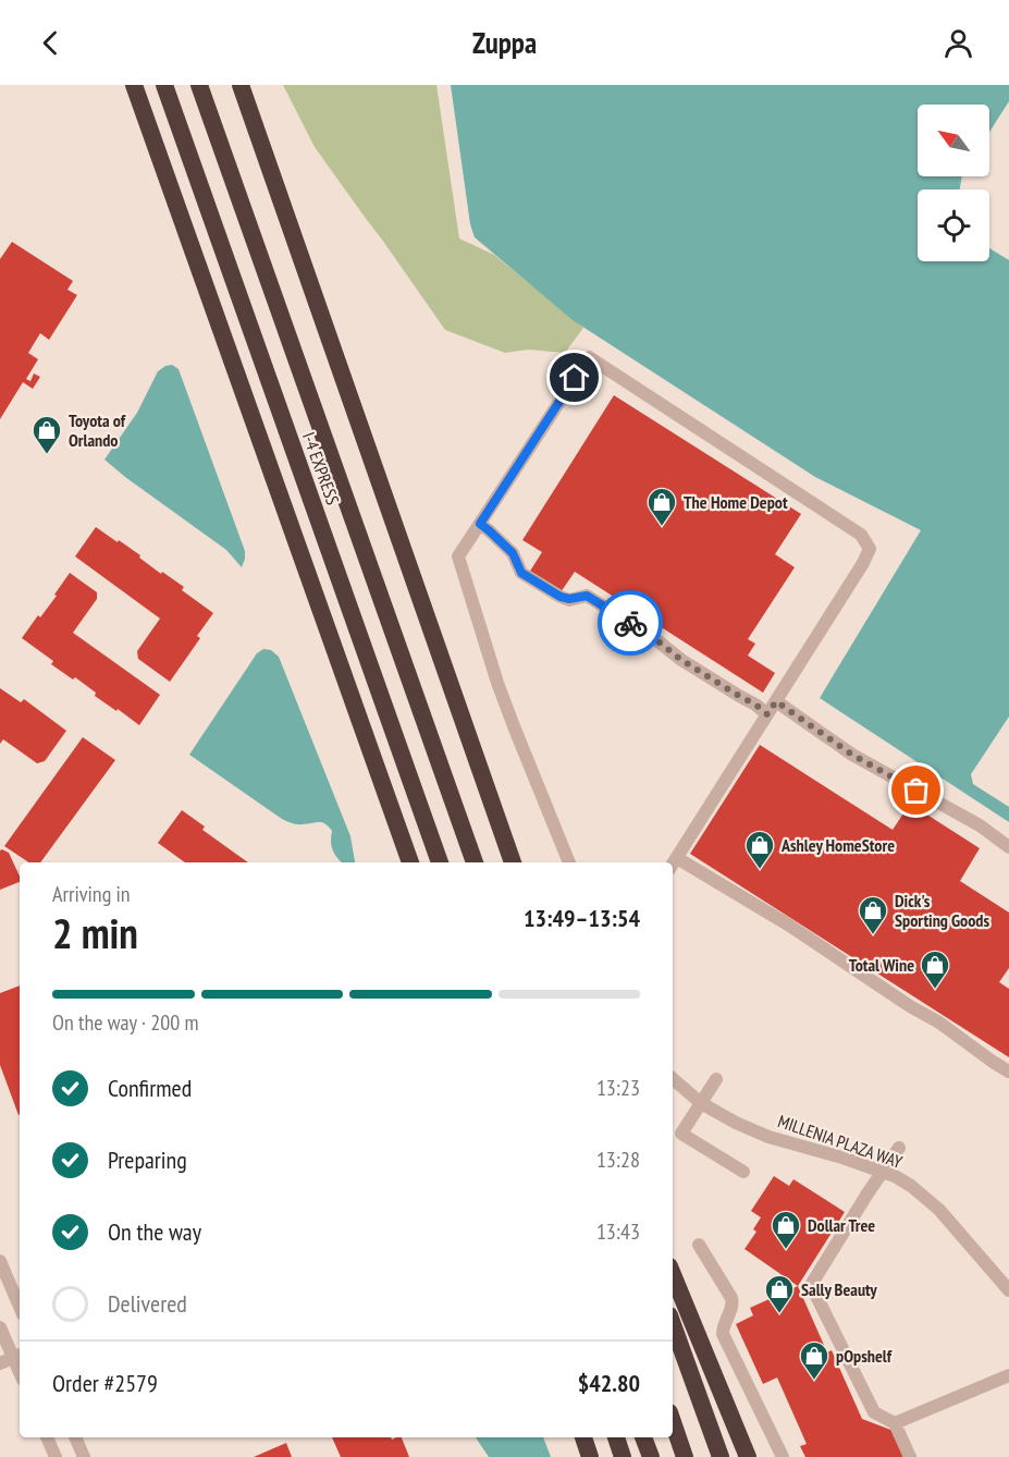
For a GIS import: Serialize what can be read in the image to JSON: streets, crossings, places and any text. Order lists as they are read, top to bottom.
{
  "streets": {
    "highway": ["I-4 EXPRESS"],
    "street": ["MILLENIA PLAZA WAY"]
  },
  "places": {
    "shop": [
      "Toyota of Orlando",
      "The Home Depot",
      "Ashley HomeStore",
      "Dick's Sporting Goods",
      "Total Wine",
      "Dollar Tree",
      "Sally Beauty",
      "pOpshelf"
    ]
  },
  "north": "top left",
  "page": {
    "header": "Zuppa",
    "heading": ["2 min", "Arriving in", "13:49–13:54"],
    "panel": ["Order #2579", "$42.80"],
    "bar": "On the way · 200 m",
    "list": [
      ["Confirmed", "13:23"],
      ["Preparing", "13:28"],
      ["On the way", "13:43"],
      "Delivered"
    ]
  }
}
